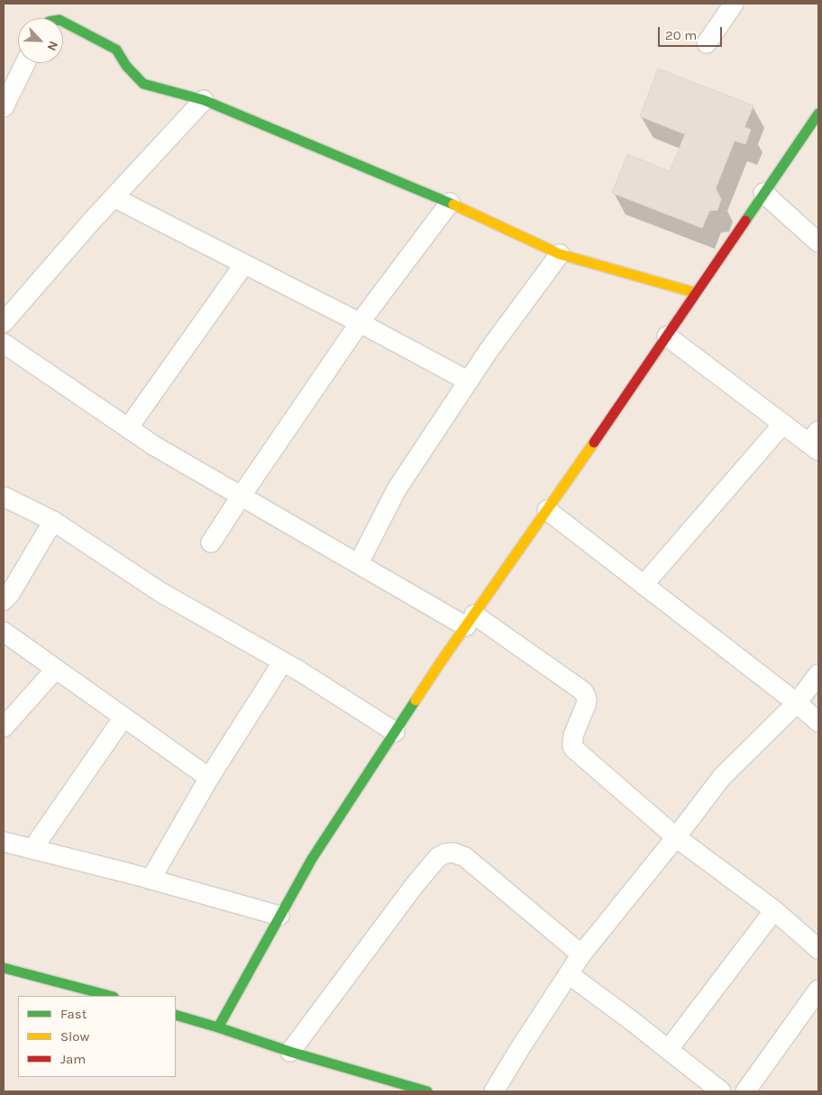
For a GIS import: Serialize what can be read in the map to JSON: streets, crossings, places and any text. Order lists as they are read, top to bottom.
{
  "legend": ["Fast", "Slow", "Jam"],
  "scale_bar": "20 m",
  "north": "bottom right"
}
